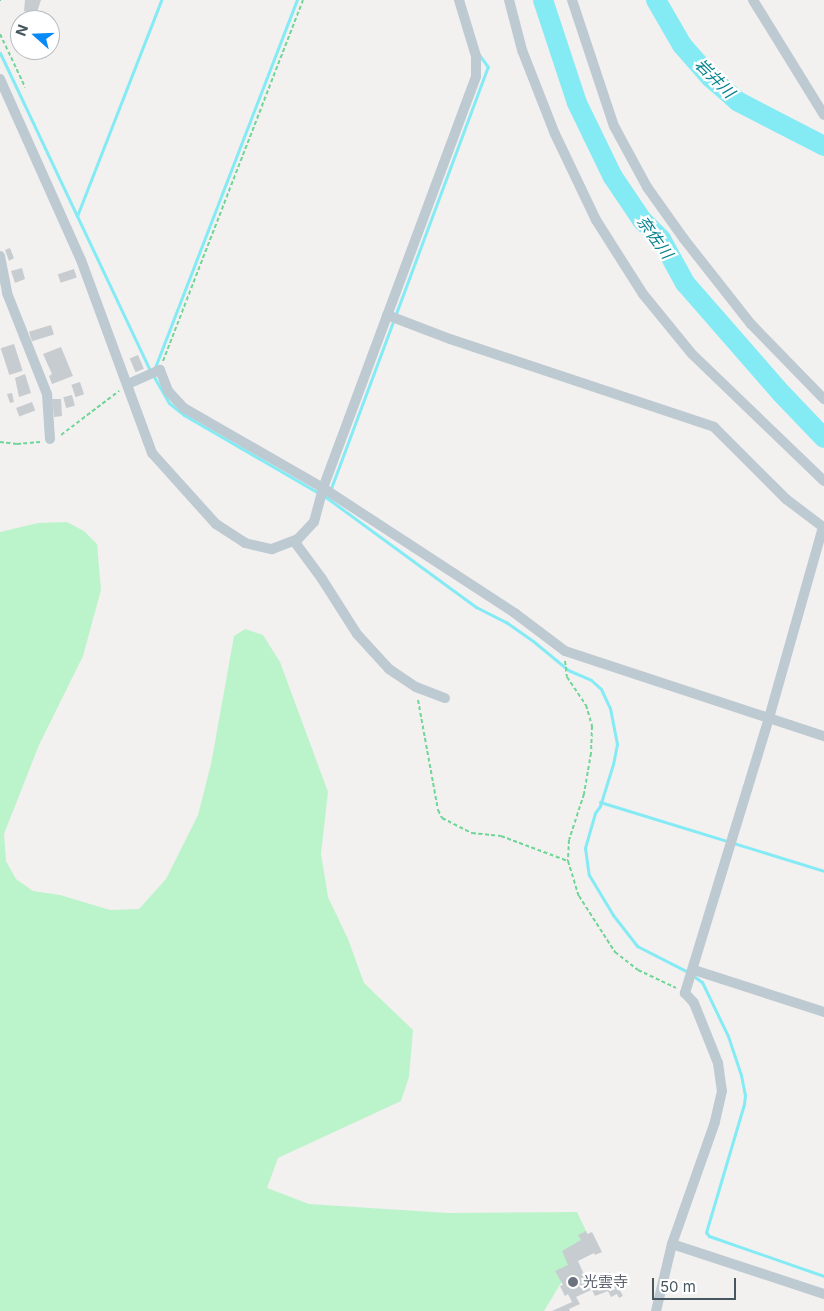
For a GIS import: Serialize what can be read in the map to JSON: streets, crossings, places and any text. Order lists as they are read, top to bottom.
{
  "water": ["岩井川", "奈佐川"],
  "places": ["光雲寺"],
  "scale_bar": "50 m",
  "north": "left"
}
